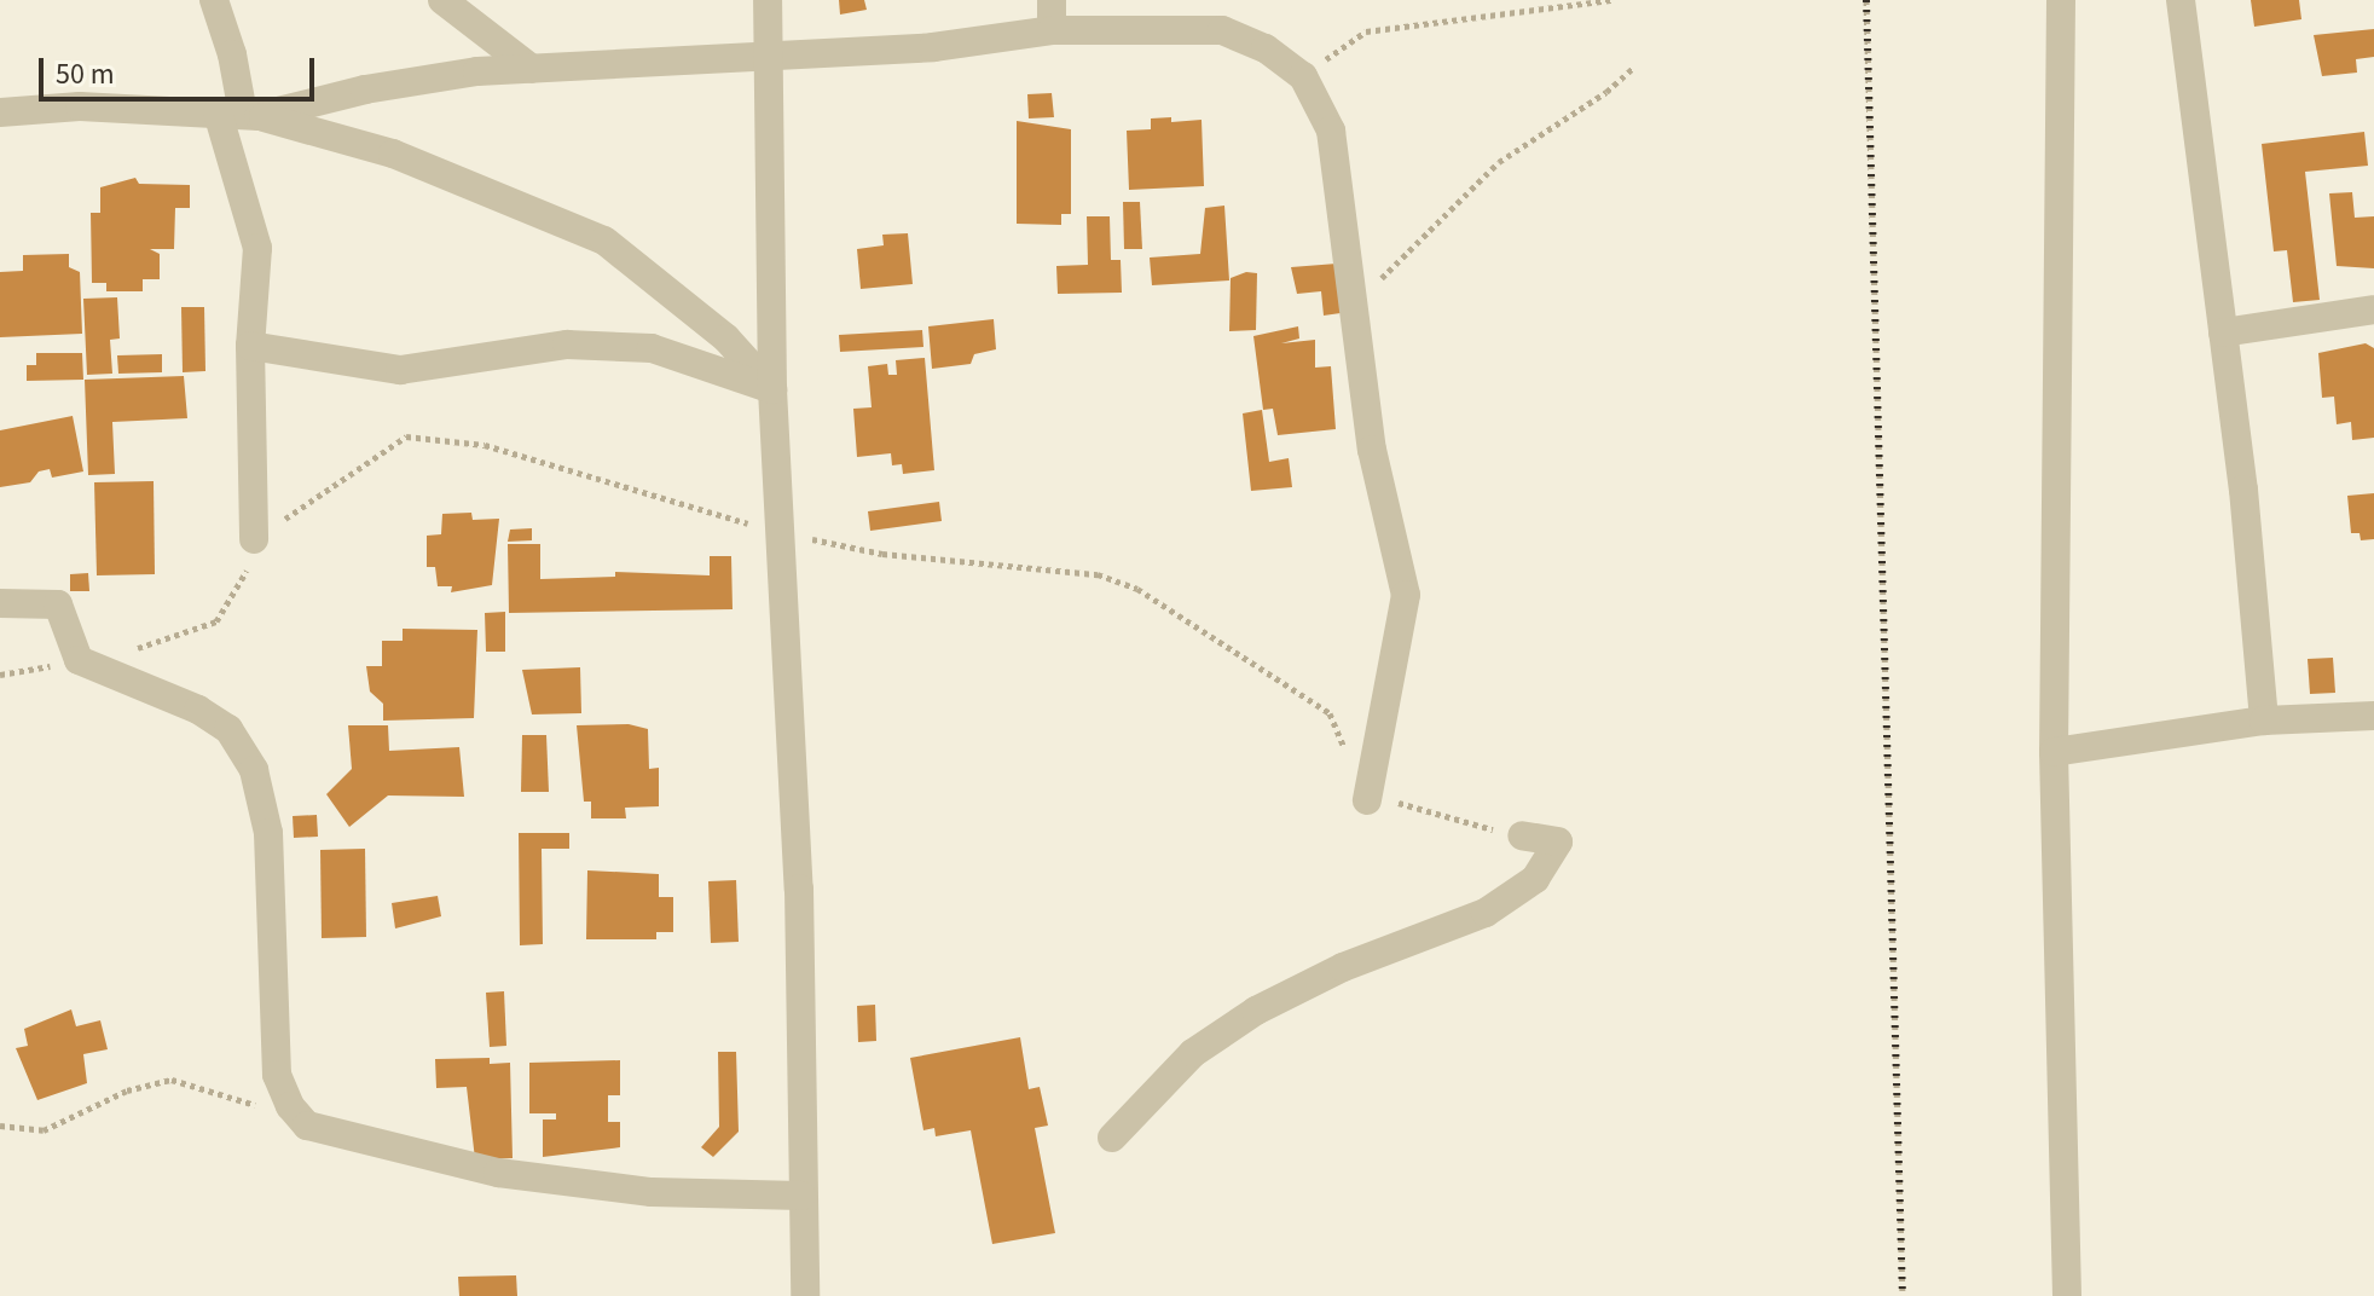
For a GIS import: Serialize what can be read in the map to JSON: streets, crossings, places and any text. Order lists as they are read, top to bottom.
{
  "scale_bar": "50 m"
}
